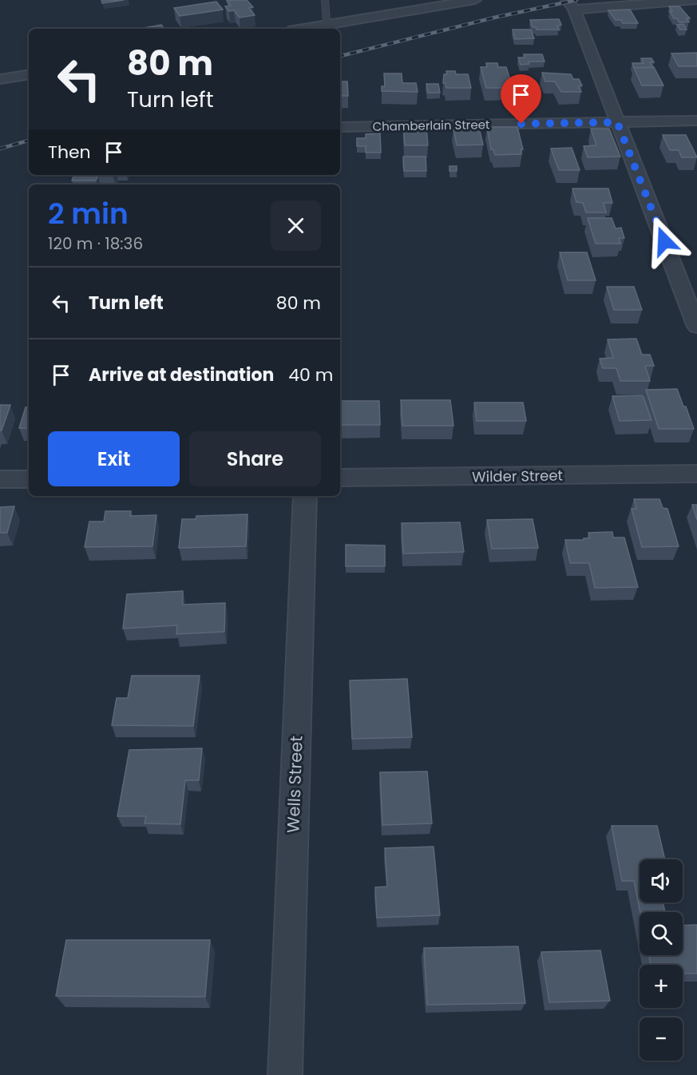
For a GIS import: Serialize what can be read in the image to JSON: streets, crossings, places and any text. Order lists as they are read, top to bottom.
{
  "streets": {
    "street": ["Chamberlain Street", "Wilder Street", "Wells Street"]
  },
  "page": {
    "turn": ["80 m", "Turn left"],
    "then": "Then",
    "heading": ["2 min", "120 m · 18:36"],
    "list": [
      {
        "name": "Turn left",
        "value": "80 m"
      },
      {
        "name": "Arrive at destination",
        "value": "40 m"
      }
    ],
    "buttons": ["Exit", "Share"],
    "map_buttons": ["+", "−"]
  }
}
